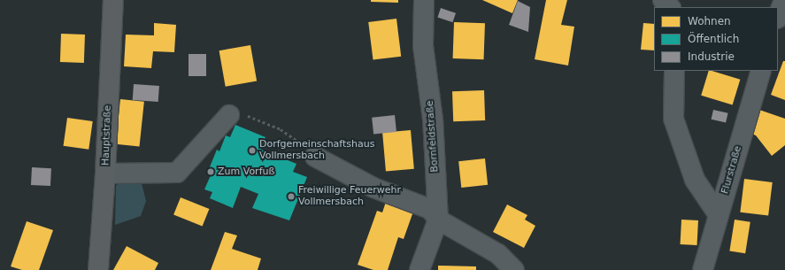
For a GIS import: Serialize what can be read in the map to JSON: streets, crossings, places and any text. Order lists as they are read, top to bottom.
{
  "streets": {
    "main road": ["Hauptstraße"],
    "street": ["Bornfeldstraße", "Flurstraße"]
  },
  "places": ["Dorfgemeinschaftshaus Vollmersbach", "Zum Vorfuß", "Freiwillige Feuerwehr Vollmersbach"],
  "legend": ["Wohnen", "Öffentlich", "Industrie"]
}
